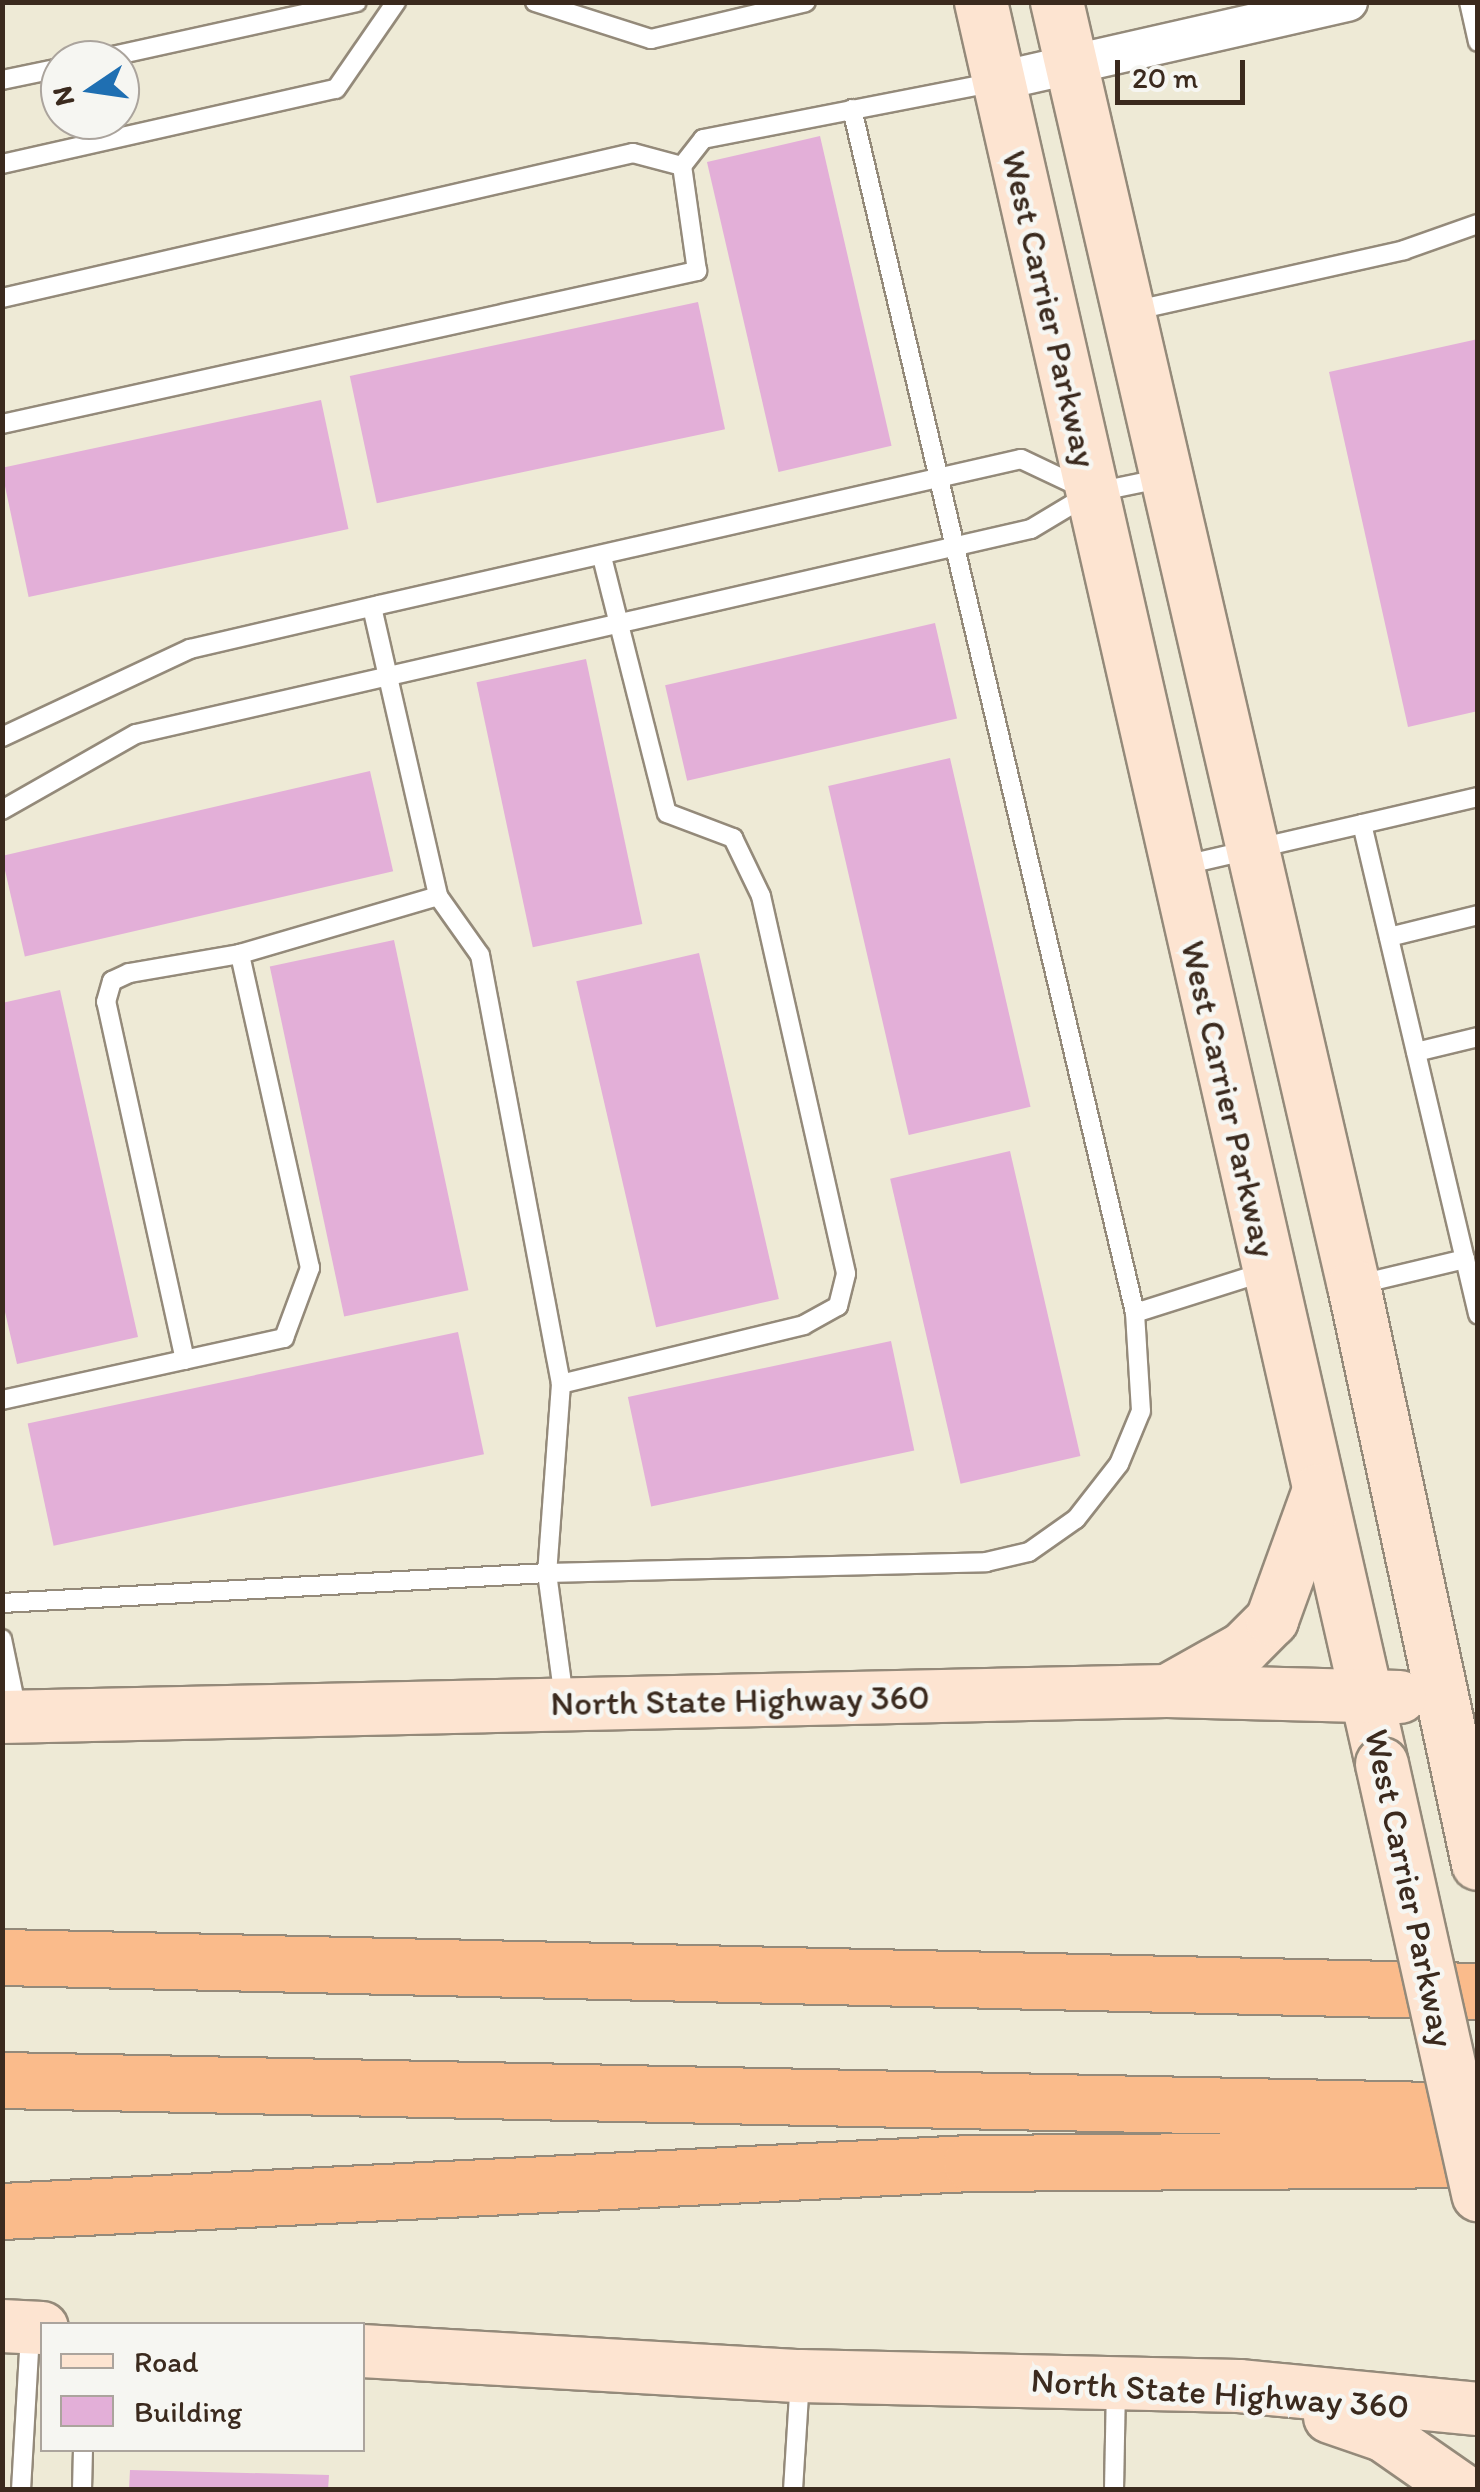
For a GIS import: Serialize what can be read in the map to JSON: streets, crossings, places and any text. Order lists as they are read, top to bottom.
{
  "streets": {
    "main road": ["West Carrier Parkway", "North State Highway 360"]
  },
  "crossings": [
    ["West Carrier Parkway", "North State Highway 360"]
  ],
  "legend": ["Road", "Building"],
  "scale_bar": "20 m",
  "north": "left"
}
